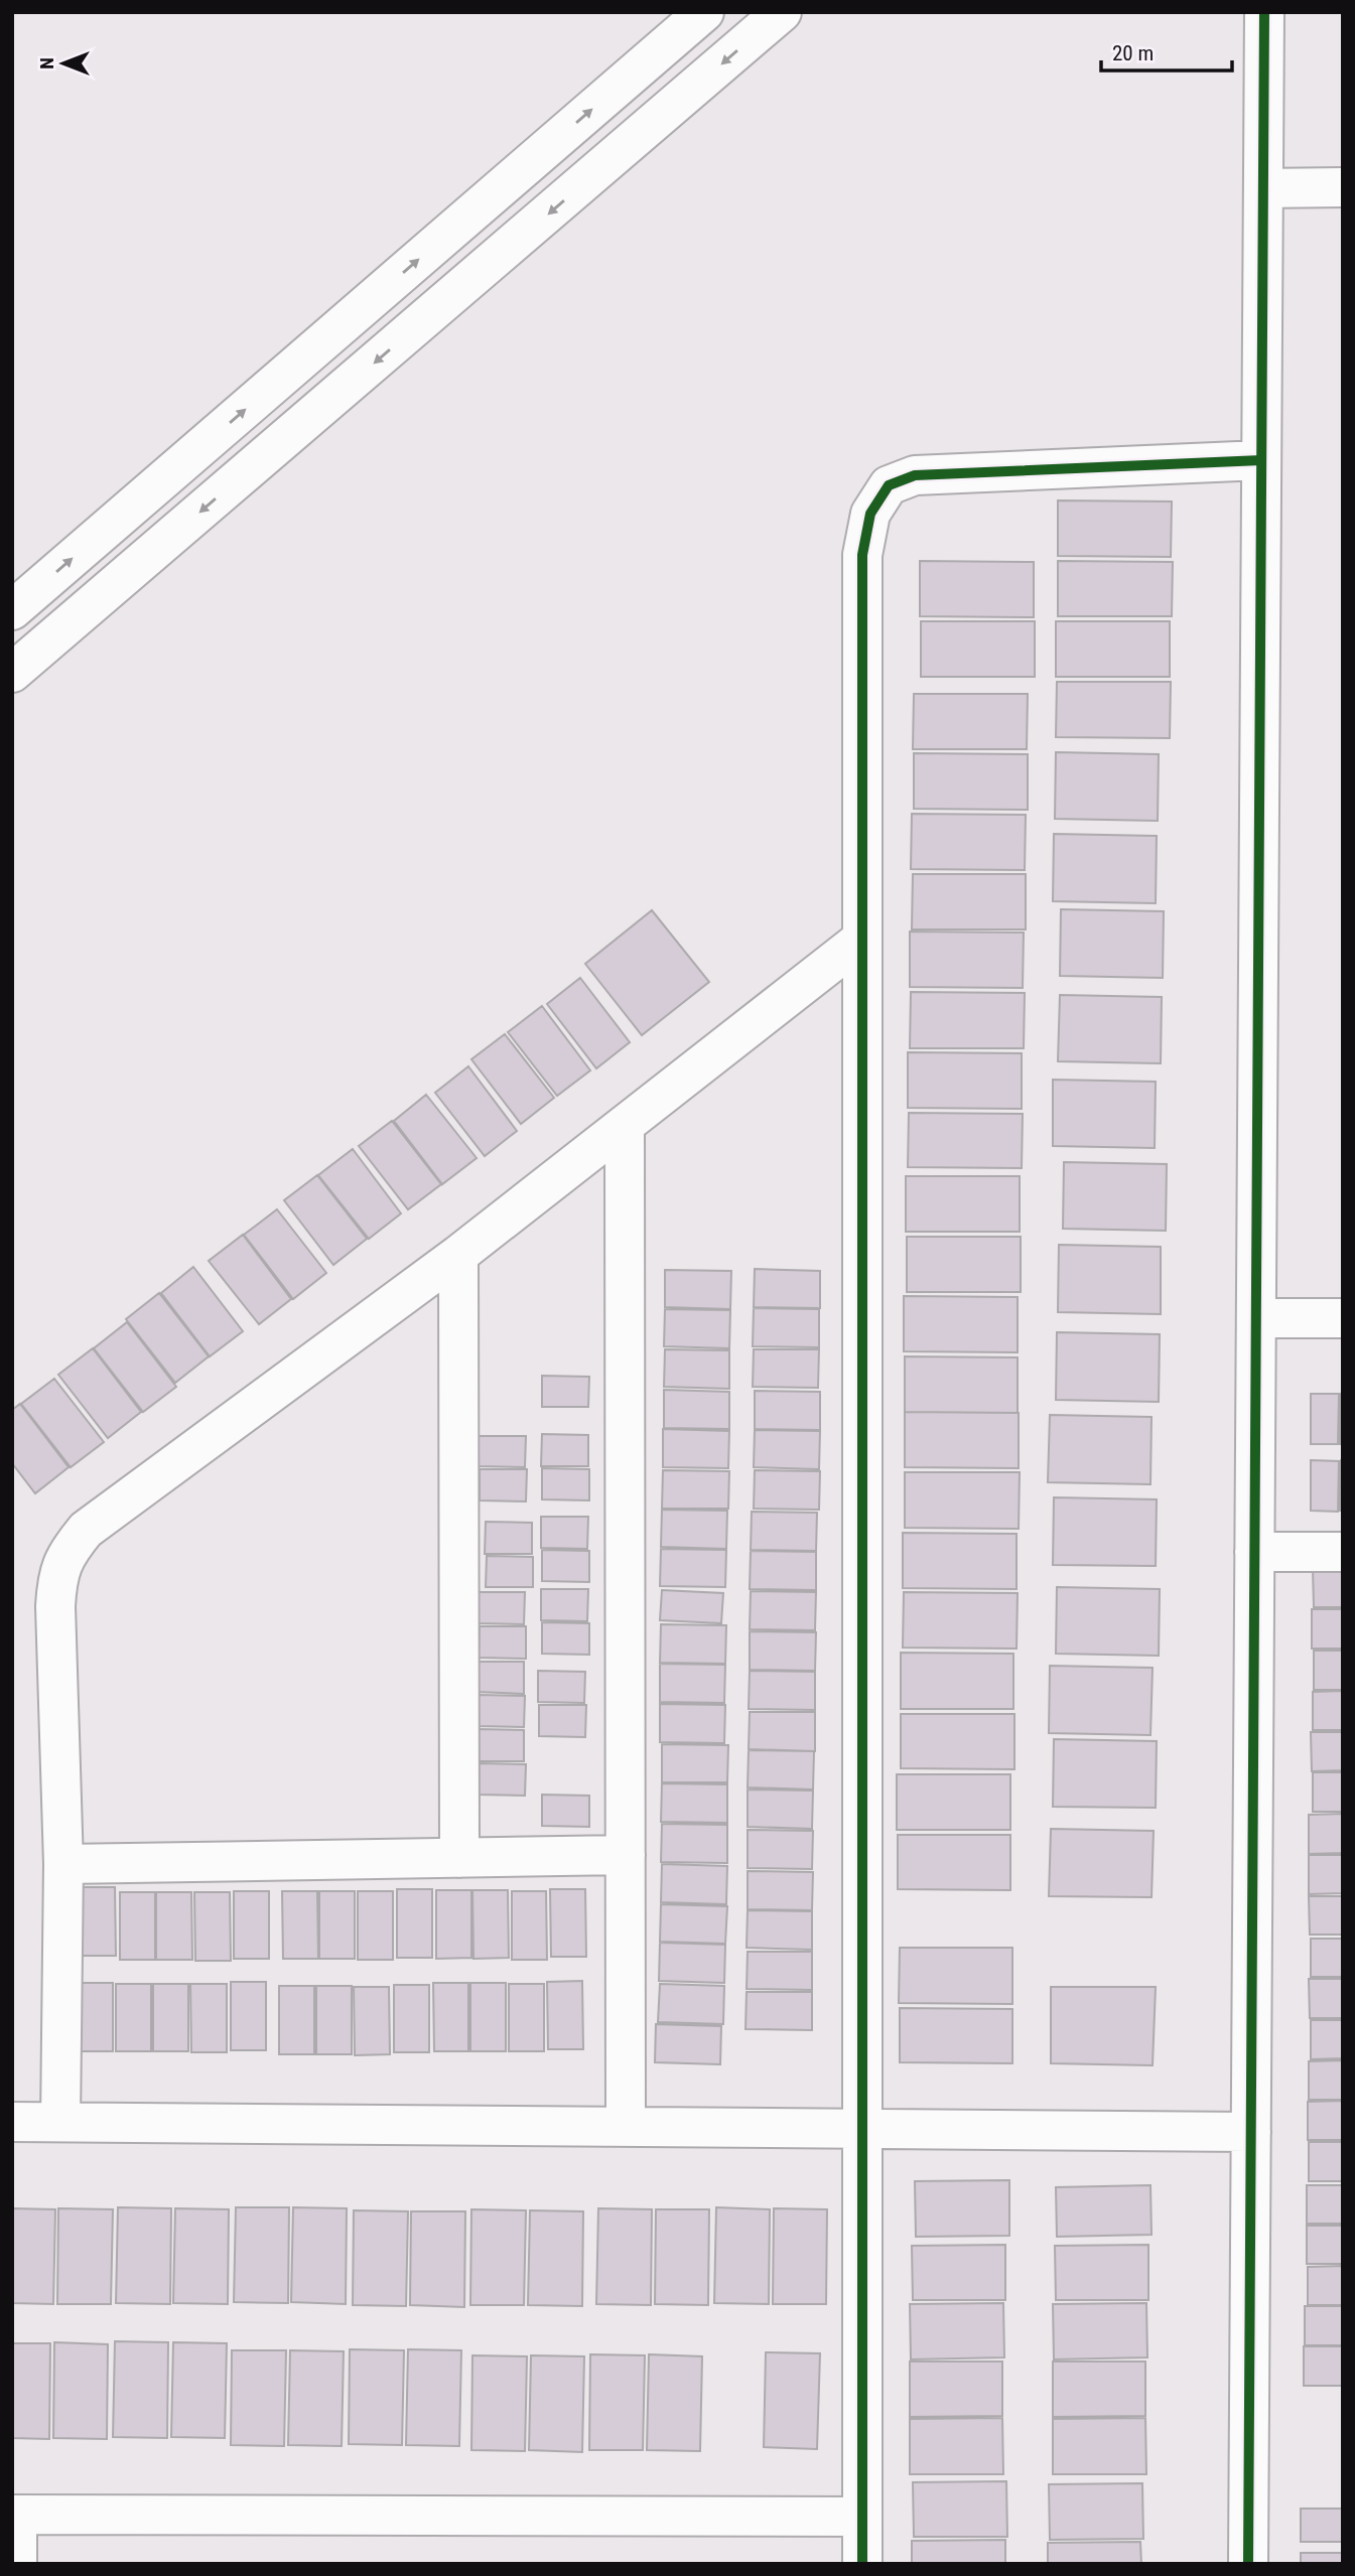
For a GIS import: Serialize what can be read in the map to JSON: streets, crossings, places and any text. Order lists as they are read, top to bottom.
{
  "scale_bar": "20 m",
  "north": "left"
}
